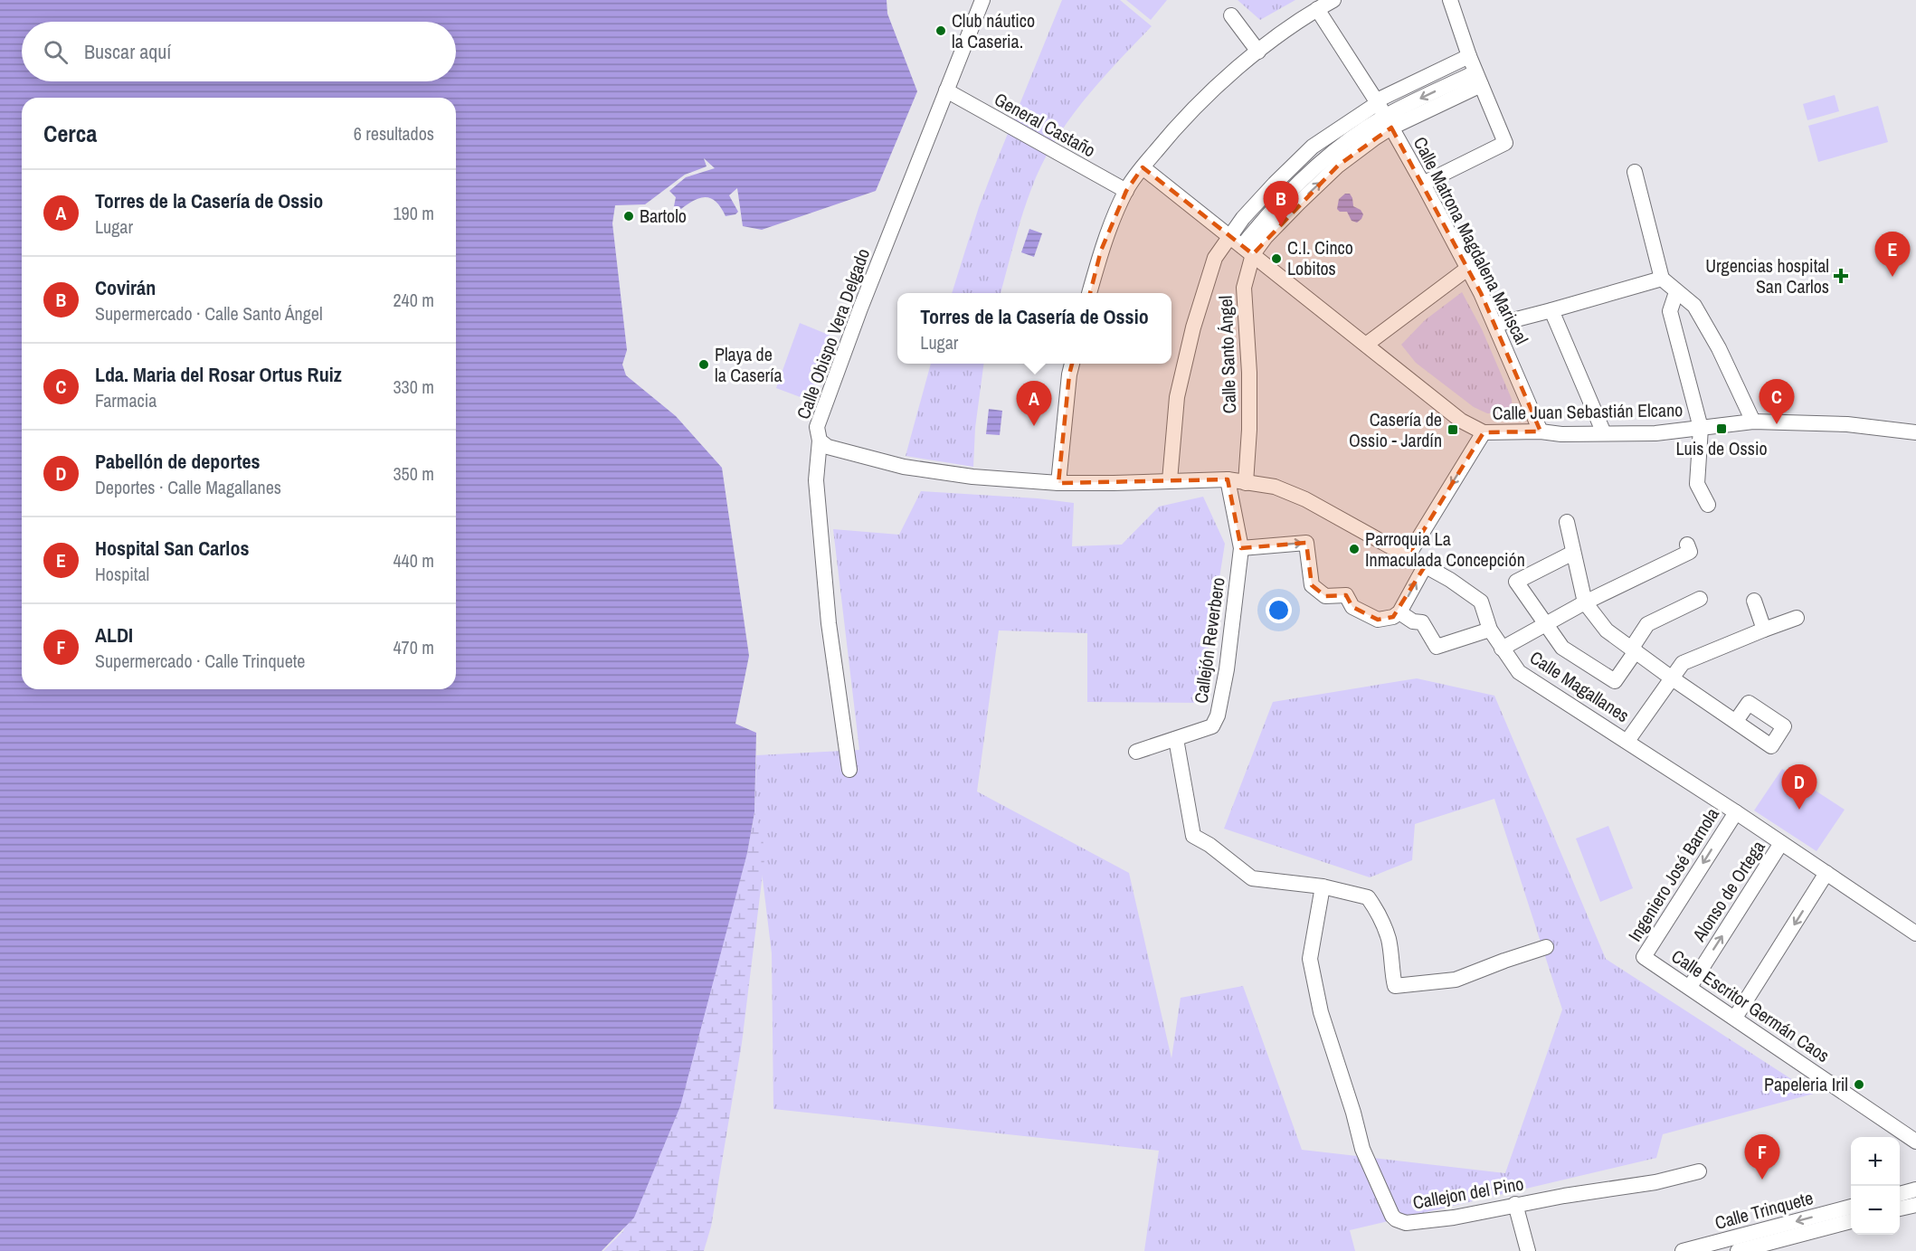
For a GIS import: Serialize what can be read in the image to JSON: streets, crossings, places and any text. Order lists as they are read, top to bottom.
{
  "streets": {
    "street": [
      "General Castaño",
      "Calle Matrona Magdalena Mariscal",
      "Calle Obispo Vera Delgado",
      "Calle Santo Ángel",
      "Calle Juan Sebastián Elcano",
      "Callejón Reverbero",
      "Calle Magallanes",
      "Ingeniero José Barnola",
      "Alonso de Ortega",
      "Calle Escritor Germán Caos",
      "Callejon del Pino",
      "Calle Trinquete"
    ]
  },
  "crossings": [
    ["General Castaño", "Calle Obispo Vera Delgado"],
    ["Calle Matrona Magdalena Mariscal", "Calle Santo Ángel"],
    ["Calle Matrona Magdalena Mariscal", "Calle Juan Sebastián Elcano"],
    ["Calle Obispo Vera Delgado", "Calle Santo Ángel"],
    ["Calle Obispo Vera Delgado", "Calle Magallanes"],
    ["Calle Santo Ángel", "Calle Juan Sebastián Elcano"],
    ["Calle Santo Ángel", "Calle Magallanes"],
    ["Callejón Reverbero", "Calle Magallanes"],
    ["Calle Magallanes", "Ingeniero José Barnola"],
    ["Calle Magallanes", "Alonso de Ortega"],
    ["Ingeniero José Barnola", "Calle Escritor Germán Caos"],
    ["Alonso de Ortega", "Calle Escritor Germán Caos"]
  ],
  "places": {
    "other": [
      "Club náutico la Caseria.",
      "Bartolo",
      "C.I. Cinco Lobitos",
      "Playa de la Casería",
      "Parroquia La Inmaculada Concepción",
      "Papeleria Iril"
    ],
    "health": ["Urgencias hospital San Carlos"],
    "transit": ["Luis de Ossio", "Casería de Ossio - Jardín"]
  },
  "page": {
    "search": "Buscar aquí",
    "heading": ["Cerca", "6 resultados"],
    "list": [
      {
        "mark": "A",
        "name": "Torres de la Casería de Ossio",
        "note": "Lugar",
        "value": "190 m"
      },
      {
        "mark": "B",
        "name": "Covirán",
        "note": "Supermercado · Calle Santo Ángel",
        "value": "240 m"
      },
      {
        "mark": "C",
        "name": "Lda. Maria del Rosar Ortus Ruiz",
        "note": "Farmacia",
        "value": "330 m"
      },
      {
        "mark": "D",
        "name": "Pabellón de deportes",
        "note": "Deportes · Calle Magallanes",
        "value": "350 m"
      },
      {
        "mark": "E",
        "name": "Hospital San Carlos",
        "note": "Hospital",
        "value": "440 m"
      },
      {
        "mark": "F",
        "name": "ALDI",
        "note": "Supermercado · Calle Trinquete",
        "value": "470 m"
      }
    ],
    "pins": [
      "B",
      "E",
      "C",
      "A",
      "D",
      "F"
    ],
    "popup": ["Torres de la Casería de Ossio", "Lugar"],
    "map_buttons": ["+", "−"]
  }
}
